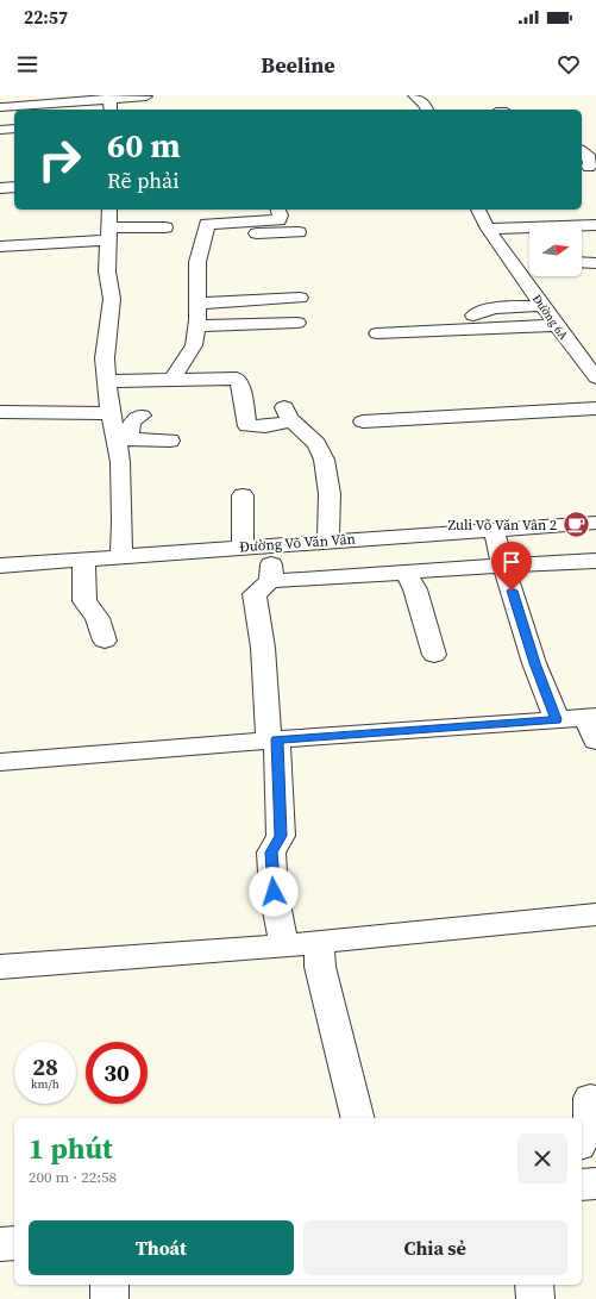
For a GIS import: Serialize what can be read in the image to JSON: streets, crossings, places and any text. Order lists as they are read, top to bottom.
{
  "streets": {
    "street": ["Đường 6A", "Đường Võ Văn Vân"]
  },
  "places": {
    "cafe": ["Zuli Võ Văn Vân 2"]
  },
  "north": "right",
  "page": {
    "status": "22:57",
    "header": "Beeline",
    "turn": ["60 m", "Rẽ phải"],
    "speed": "28 km/h",
    "limit": "30",
    "heading": ["1 phút", "200 m · 22:58"],
    "buttons": ["Thoát", "Chia sẻ"]
  }
}
